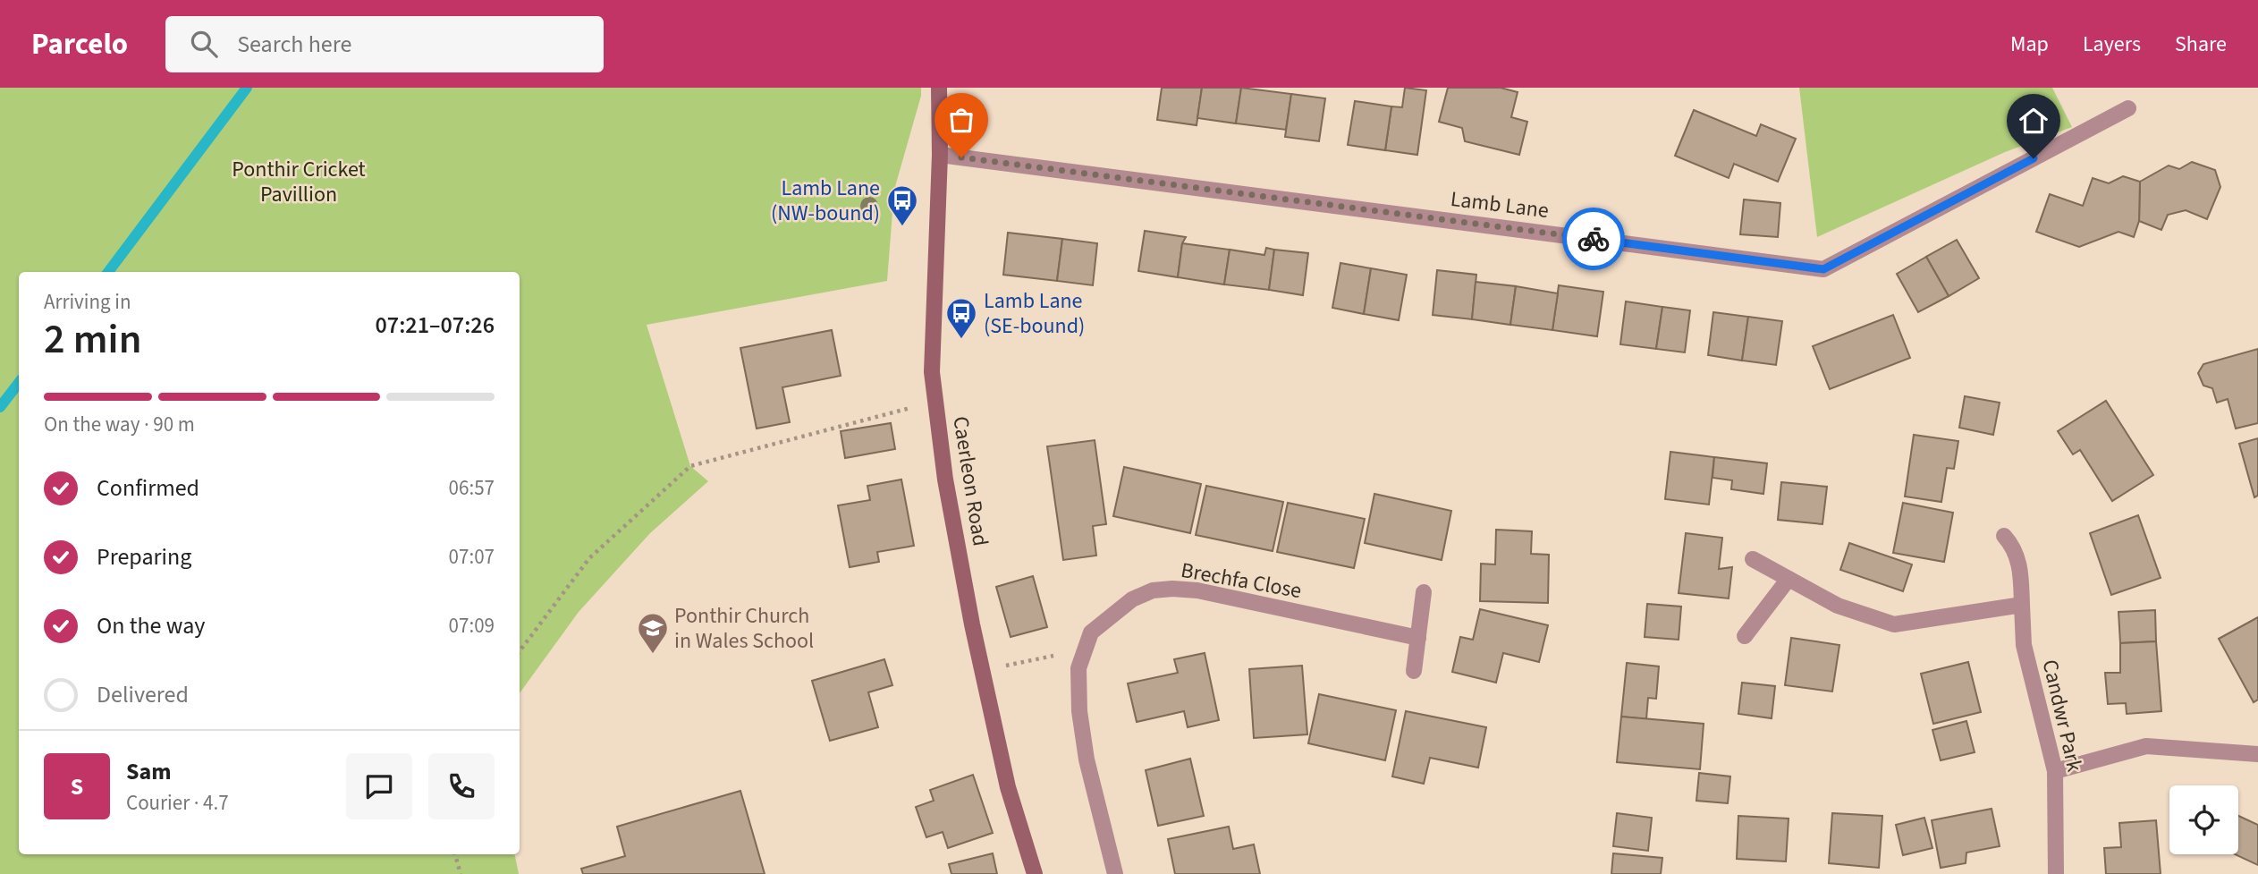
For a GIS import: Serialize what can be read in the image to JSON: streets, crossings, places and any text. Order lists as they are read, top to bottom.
{
  "streets": {
    "main road": ["Caerleon Road"],
    "street": ["Lamb Lane", "Brechfa Close", "Candwr Park"]
  },
  "crossings": [
    ["Lamb Lane", "Caerleon Road"]
  ],
  "parks": ["Ponthir Cricket Pavillion"],
  "places": {
    "bus stop": ["Lamb Lane (NW-bound)", "Lamb Lane (SE-bound)"],
    "school or university": ["Ponthir Church in Wales School"]
  },
  "page": {
    "header": "Parcelo",
    "search": "Search here",
    "nav": ["Map", "Layers", "Share"],
    "heading": ["2 min", "Arriving in", "07:21–07:26"],
    "panel": ["Sam", "Courier · 4.7"],
    "bar": "On the way · 90 m",
    "list": [
      ["Confirmed", "06:57"],
      ["Preparing", "07:07"],
      ["On the way", "07:09"],
      "Delivered"
    ],
    "round": "S"
  }
}
